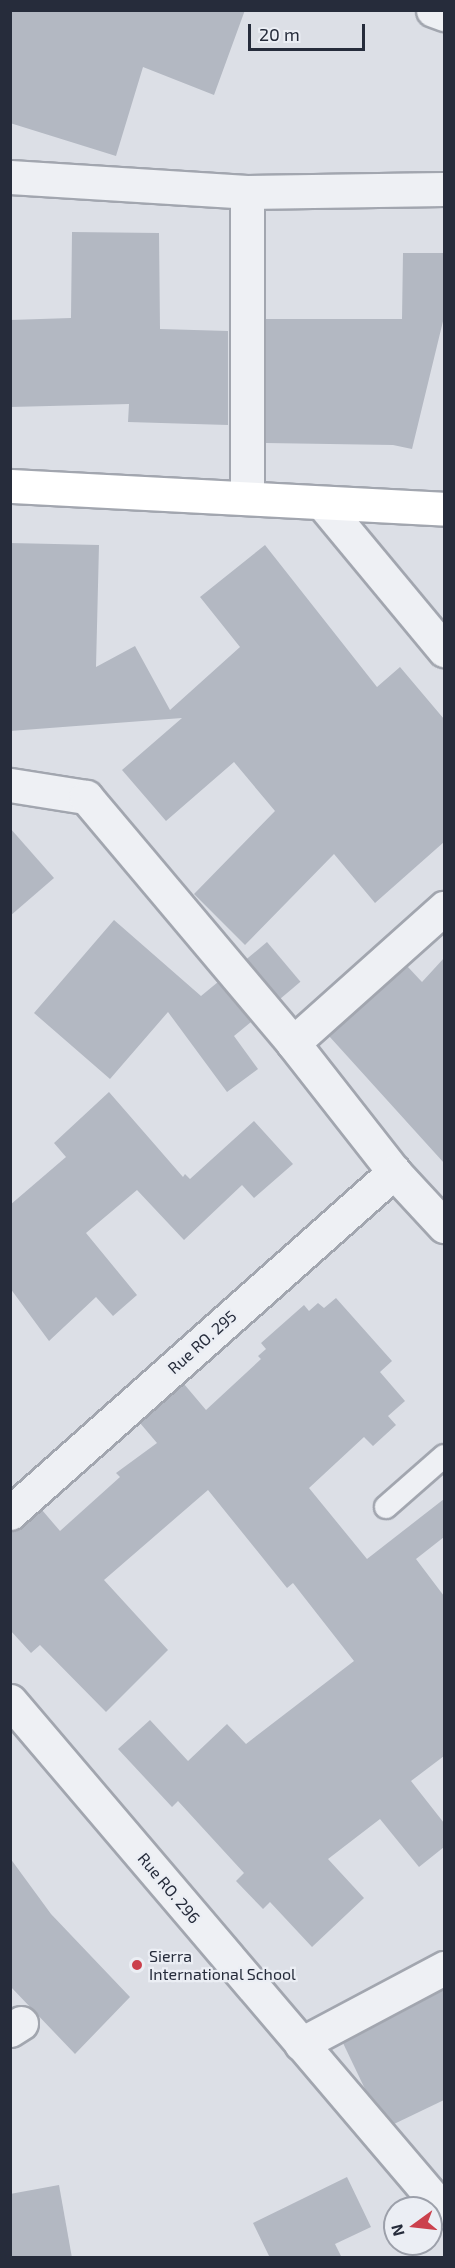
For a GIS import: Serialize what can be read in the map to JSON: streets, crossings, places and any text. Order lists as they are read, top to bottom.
{
  "streets": {
    "street": ["Rue RO. 295", "Rue RO. 296"]
  },
  "places": ["Sierra International School"],
  "scale_bar": "20 m",
  "north": "left"
}
